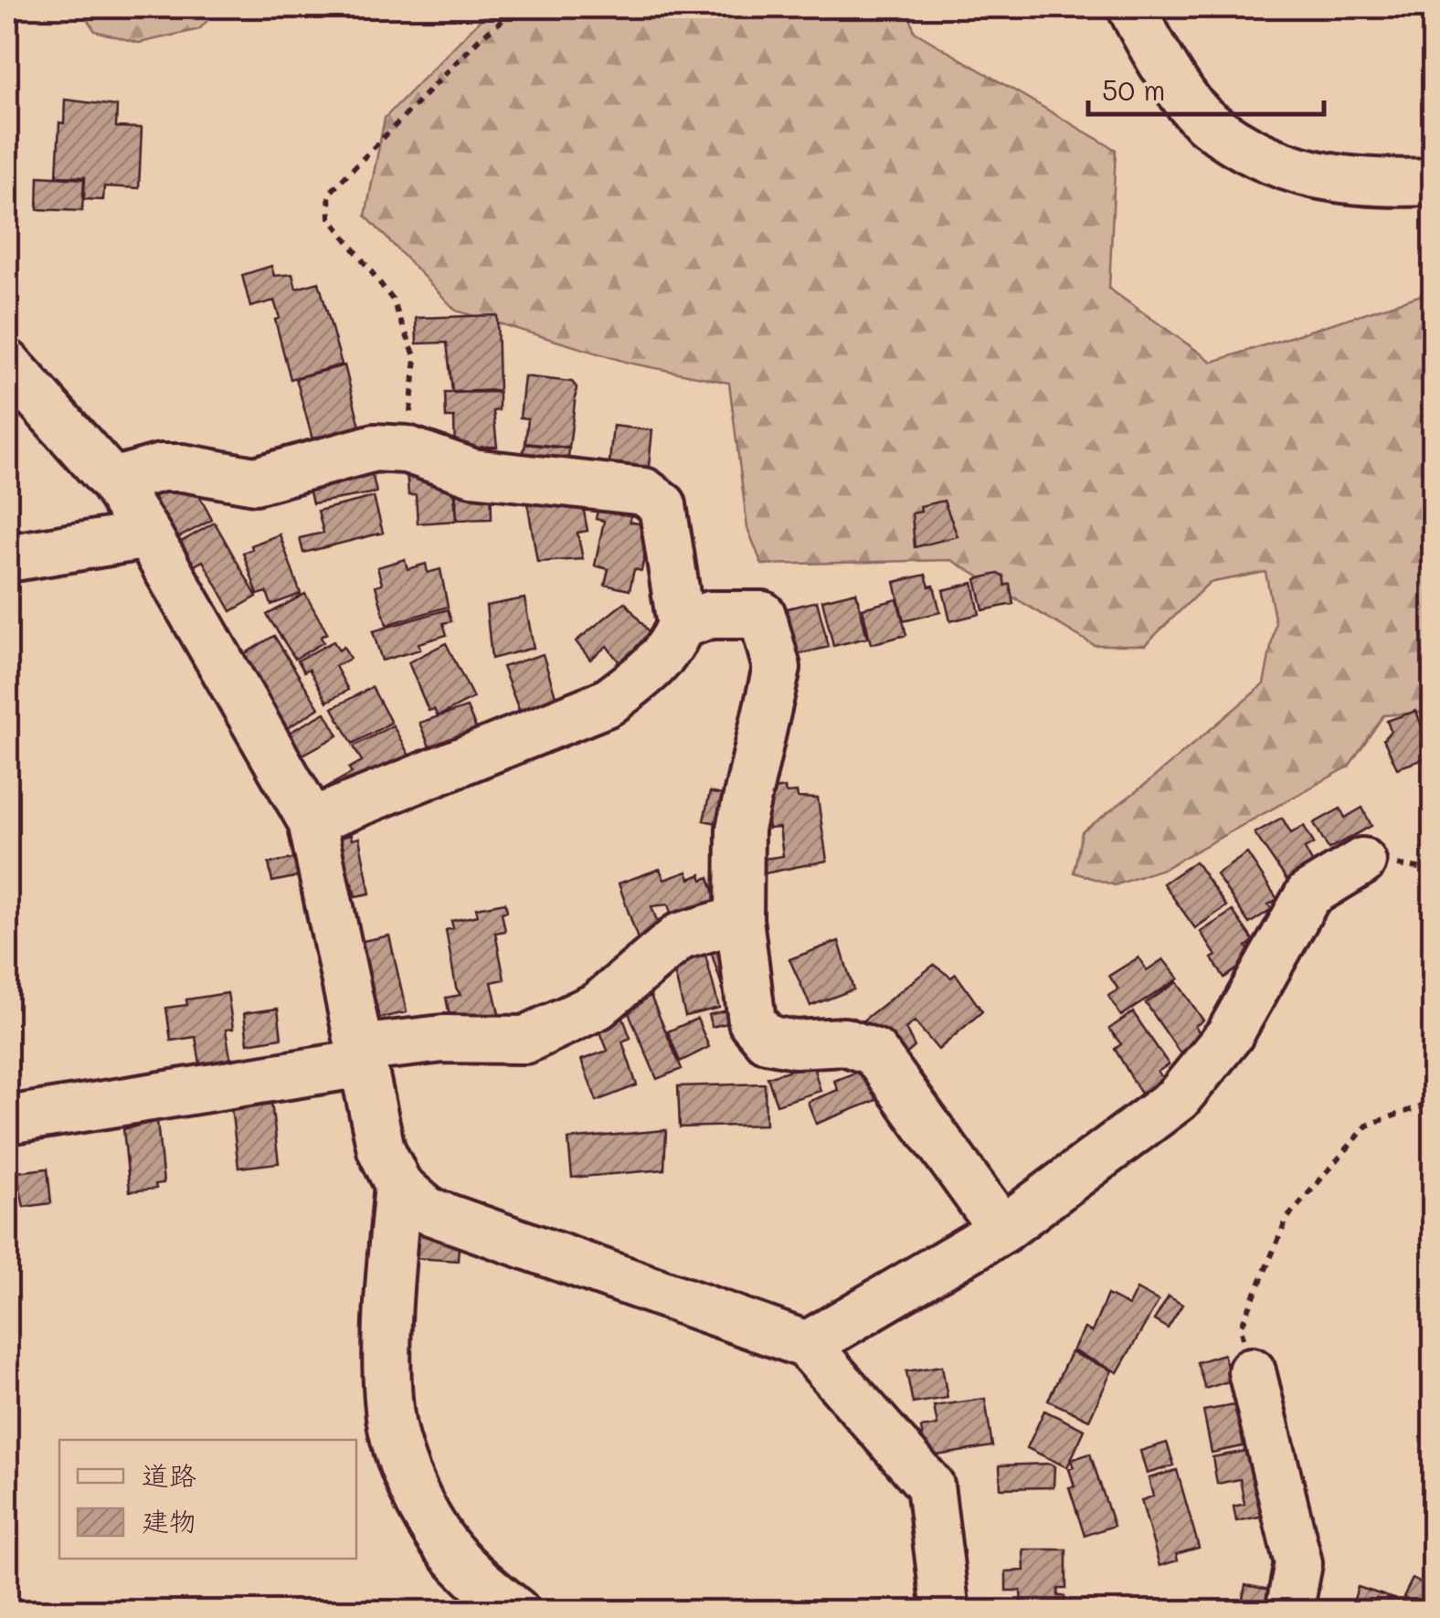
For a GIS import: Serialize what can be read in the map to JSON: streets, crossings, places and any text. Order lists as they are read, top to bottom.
{
  "legend": ["道路", "建物"],
  "scale_bar": "50 m"
}
